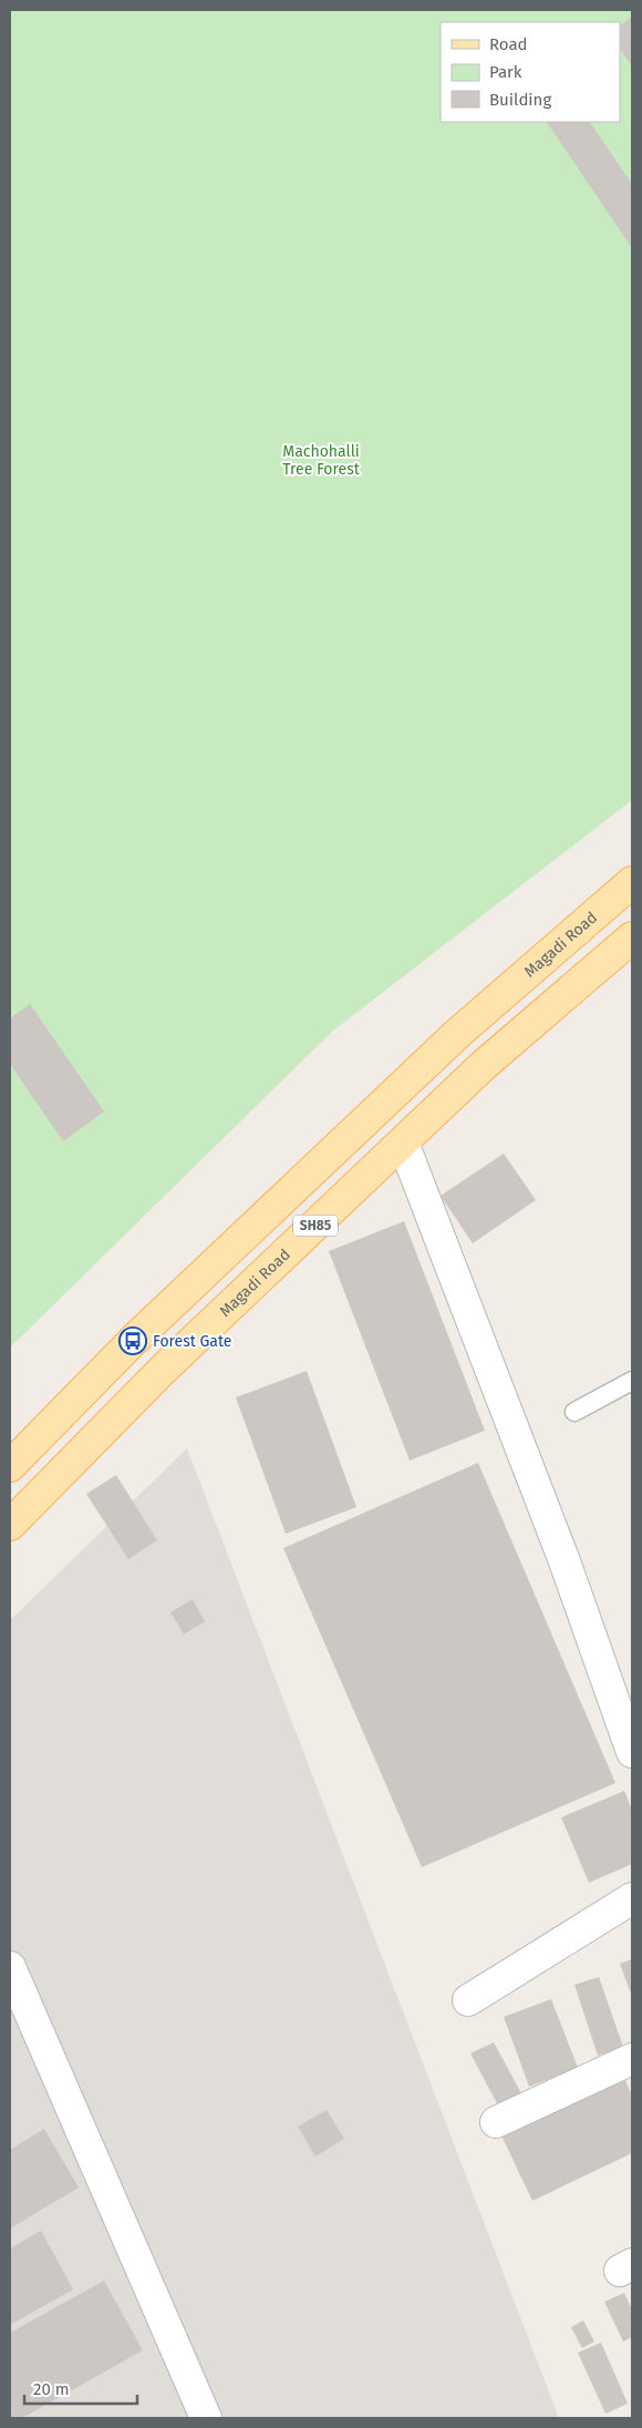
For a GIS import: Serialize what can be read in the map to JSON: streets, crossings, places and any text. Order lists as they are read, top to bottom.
{
  "streets": {
    "main road": ["Magadi Road", "SH85"]
  },
  "parks": ["Machohalli Tree Forest"],
  "places": {
    "bus stop": ["Forest Gate"]
  },
  "legend": ["Road", "Park", "Building"],
  "scale_bar": "20 m"
}
